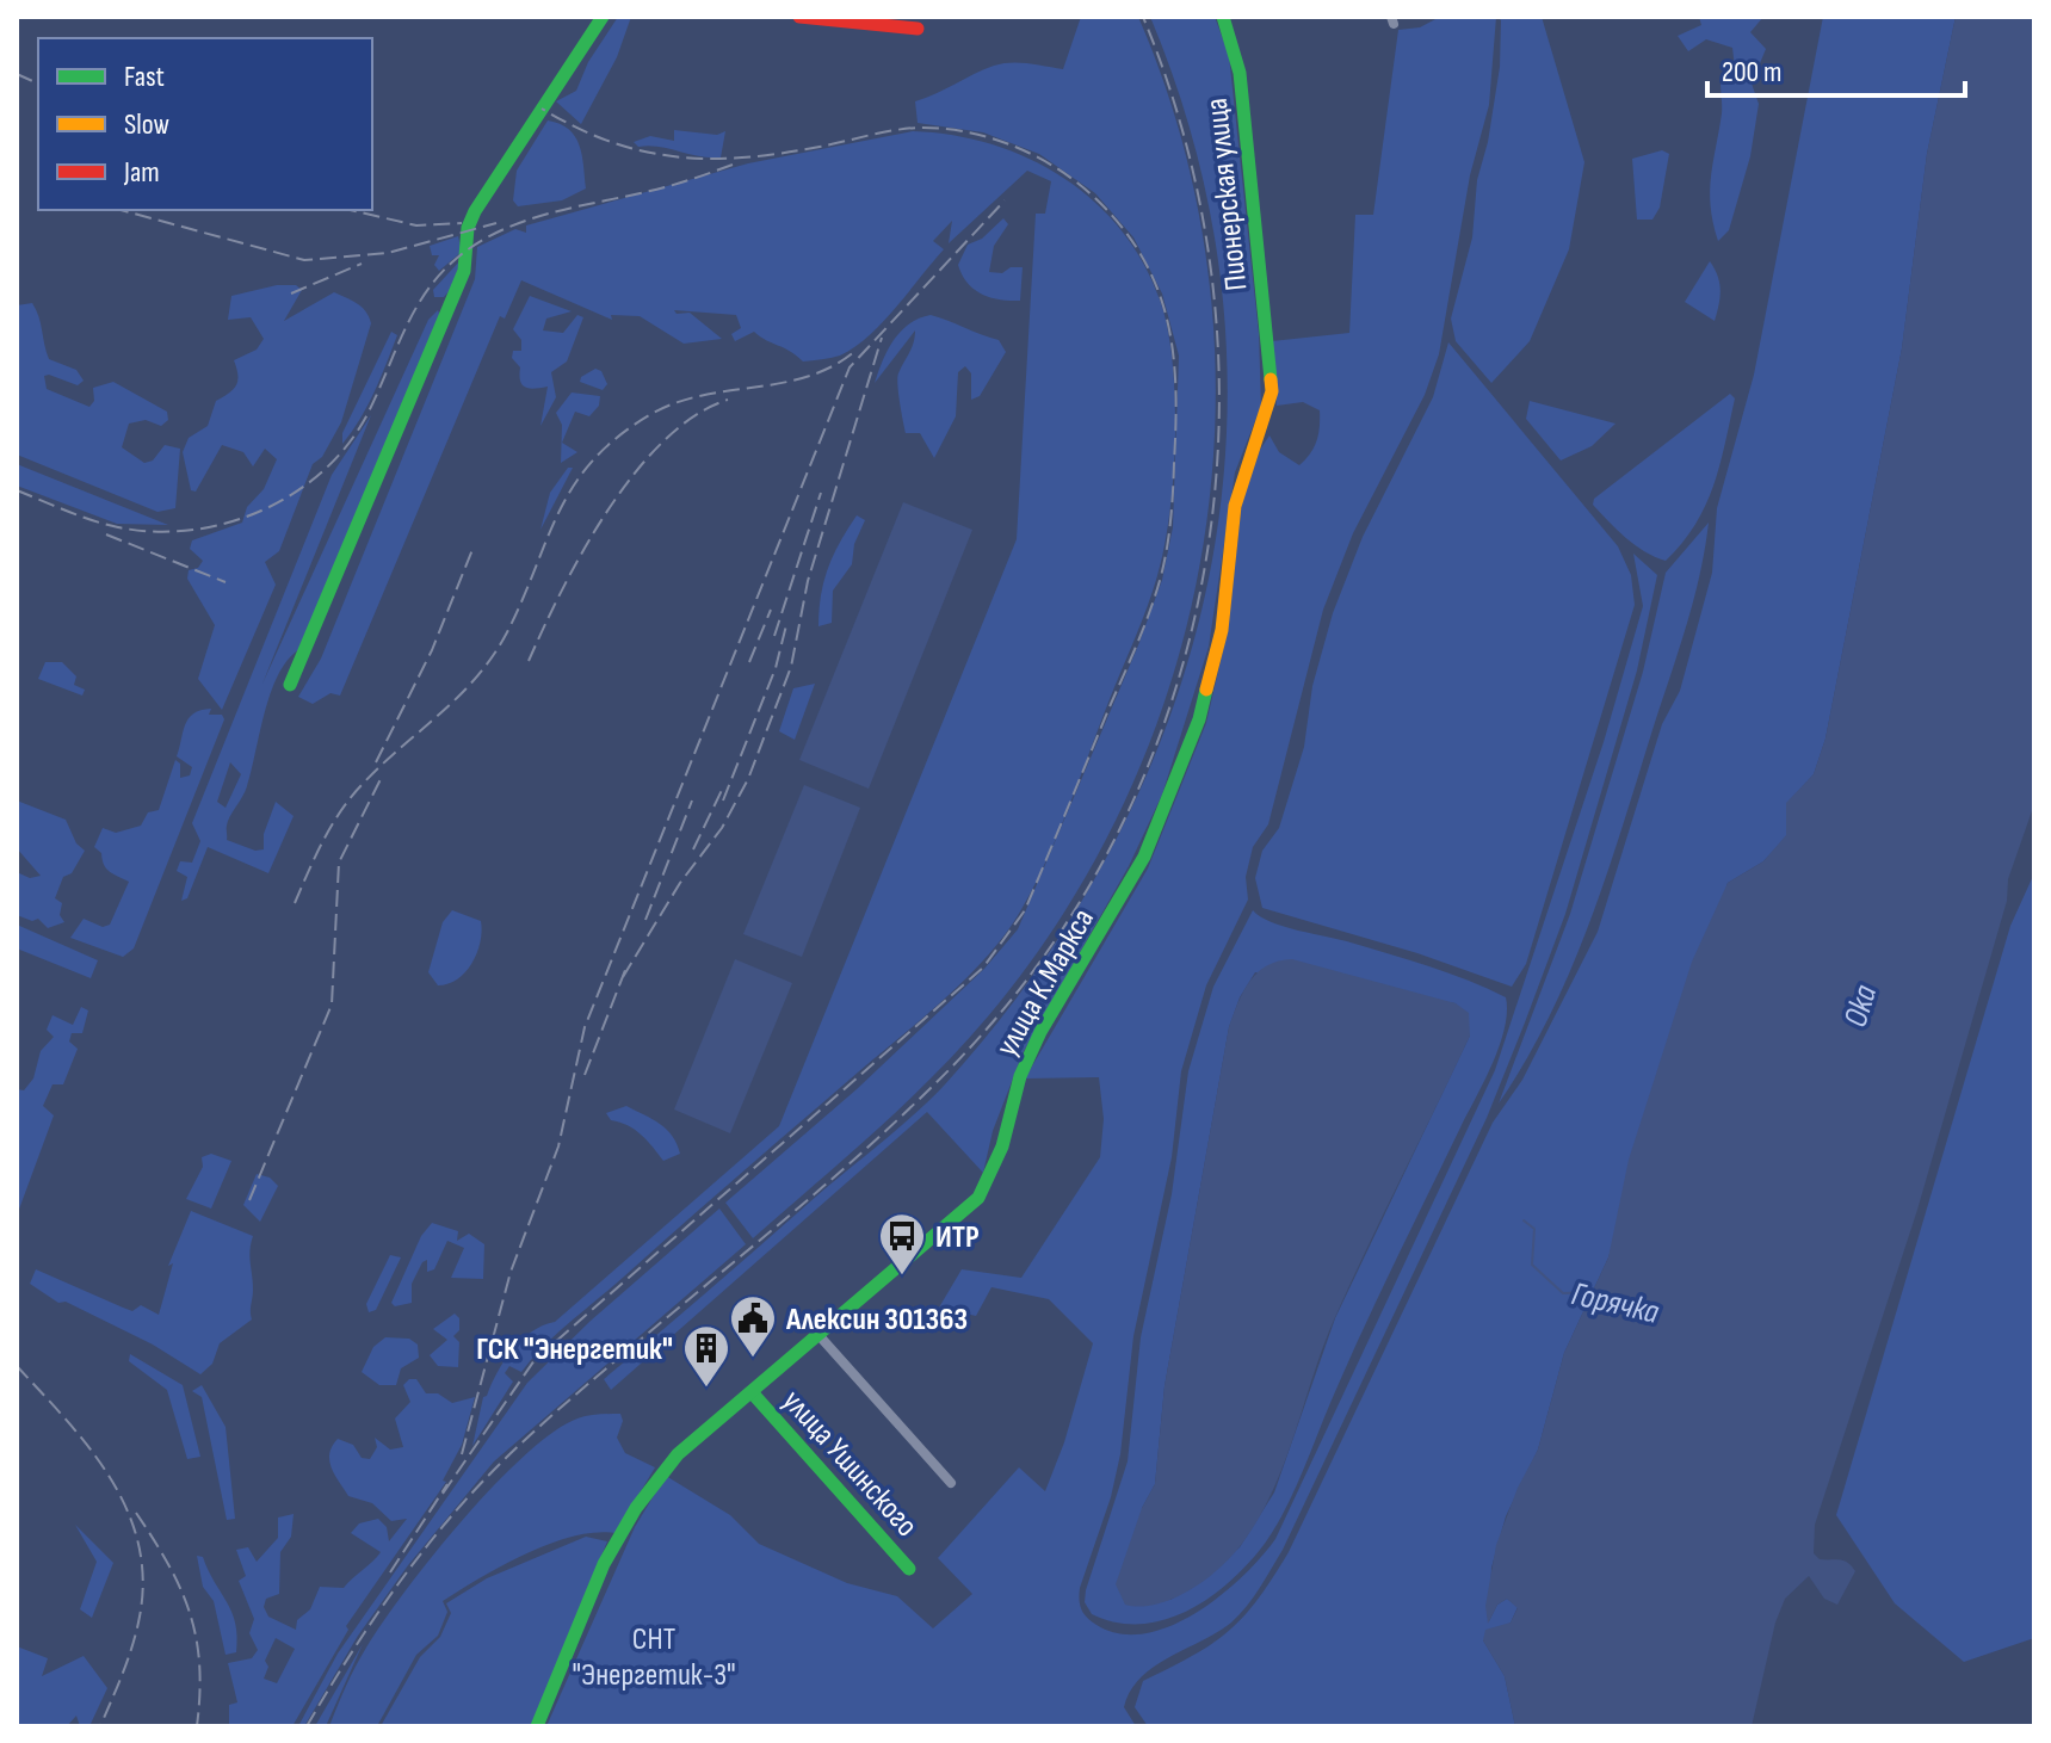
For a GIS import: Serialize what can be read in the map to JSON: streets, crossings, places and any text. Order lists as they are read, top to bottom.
{
  "streets": {
    "main road": ["Пионерская улица", "улица К.Маркса", "улица Ушинского"]
  },
  "crossings": [
    ["Пионерская улица", "улица К.Маркса"],
    ["улица К.Маркса", "улица Ушинского"]
  ],
  "water": ["Oka", "Горячка"],
  "parks": ["СНТ \"Энергетик-3\""],
  "places": {
    "bus stop": ["ИТР"],
    "public building": ["Алексин 301363"],
    "building": ["ГСК \"Энергетик\""]
  },
  "legend": ["Fast", "Slow", "Jam"],
  "scale_bar": "200 m"
}
